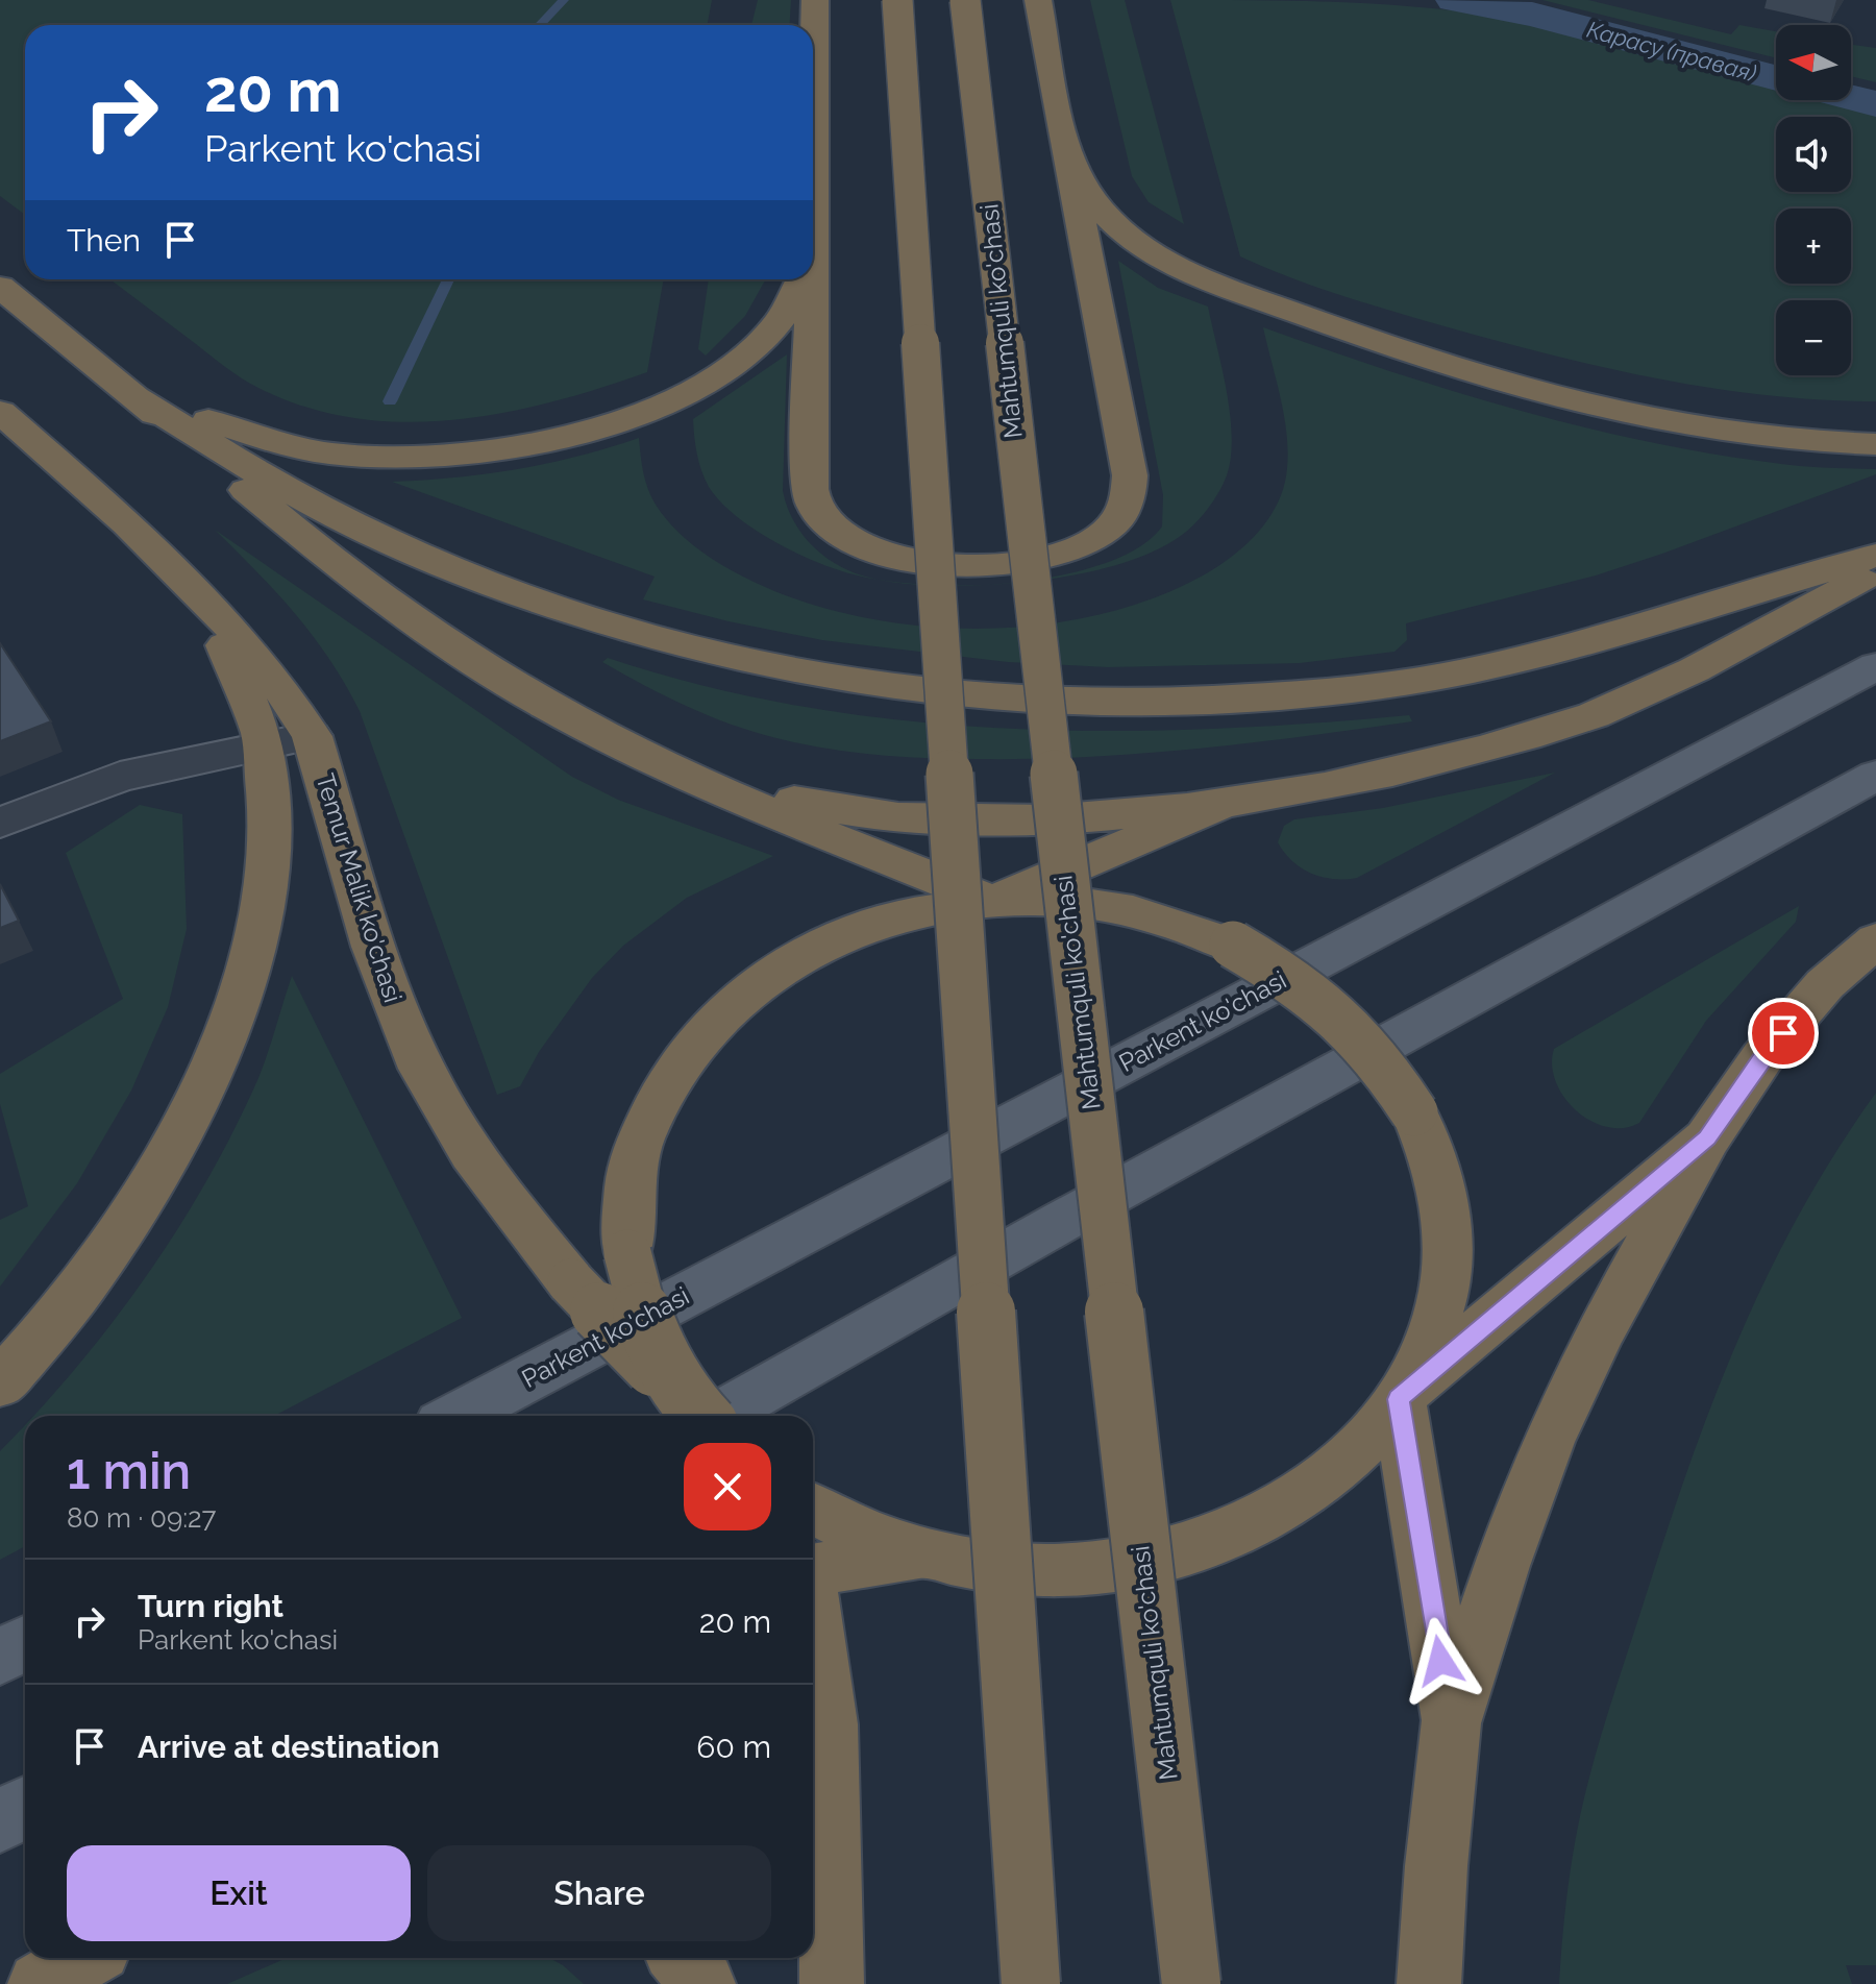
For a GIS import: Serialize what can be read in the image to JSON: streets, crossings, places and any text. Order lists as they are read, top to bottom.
{
  "streets": {
    "highway": ["Mahtumquli ko'chasi", "Temur Malik ko'chasi"],
    "main road": ["Parkent ko'chasi"]
  },
  "water": ["Карасу (правая)"],
  "north": "left",
  "page": {
    "map_buttons": ["+", "−"],
    "turn": ["20 m", "Parkent ko'chasi"],
    "then": "Then",
    "heading": ["1 min", "80 m · 09:27"],
    "list": [
      {
        "name": "Turn right",
        "note": "Parkent ko'chasi",
        "value": "20 m"
      },
      {
        "name": "Arrive at destination",
        "value": "60 m"
      }
    ],
    "buttons": ["Exit", "Share"]
  }
}
